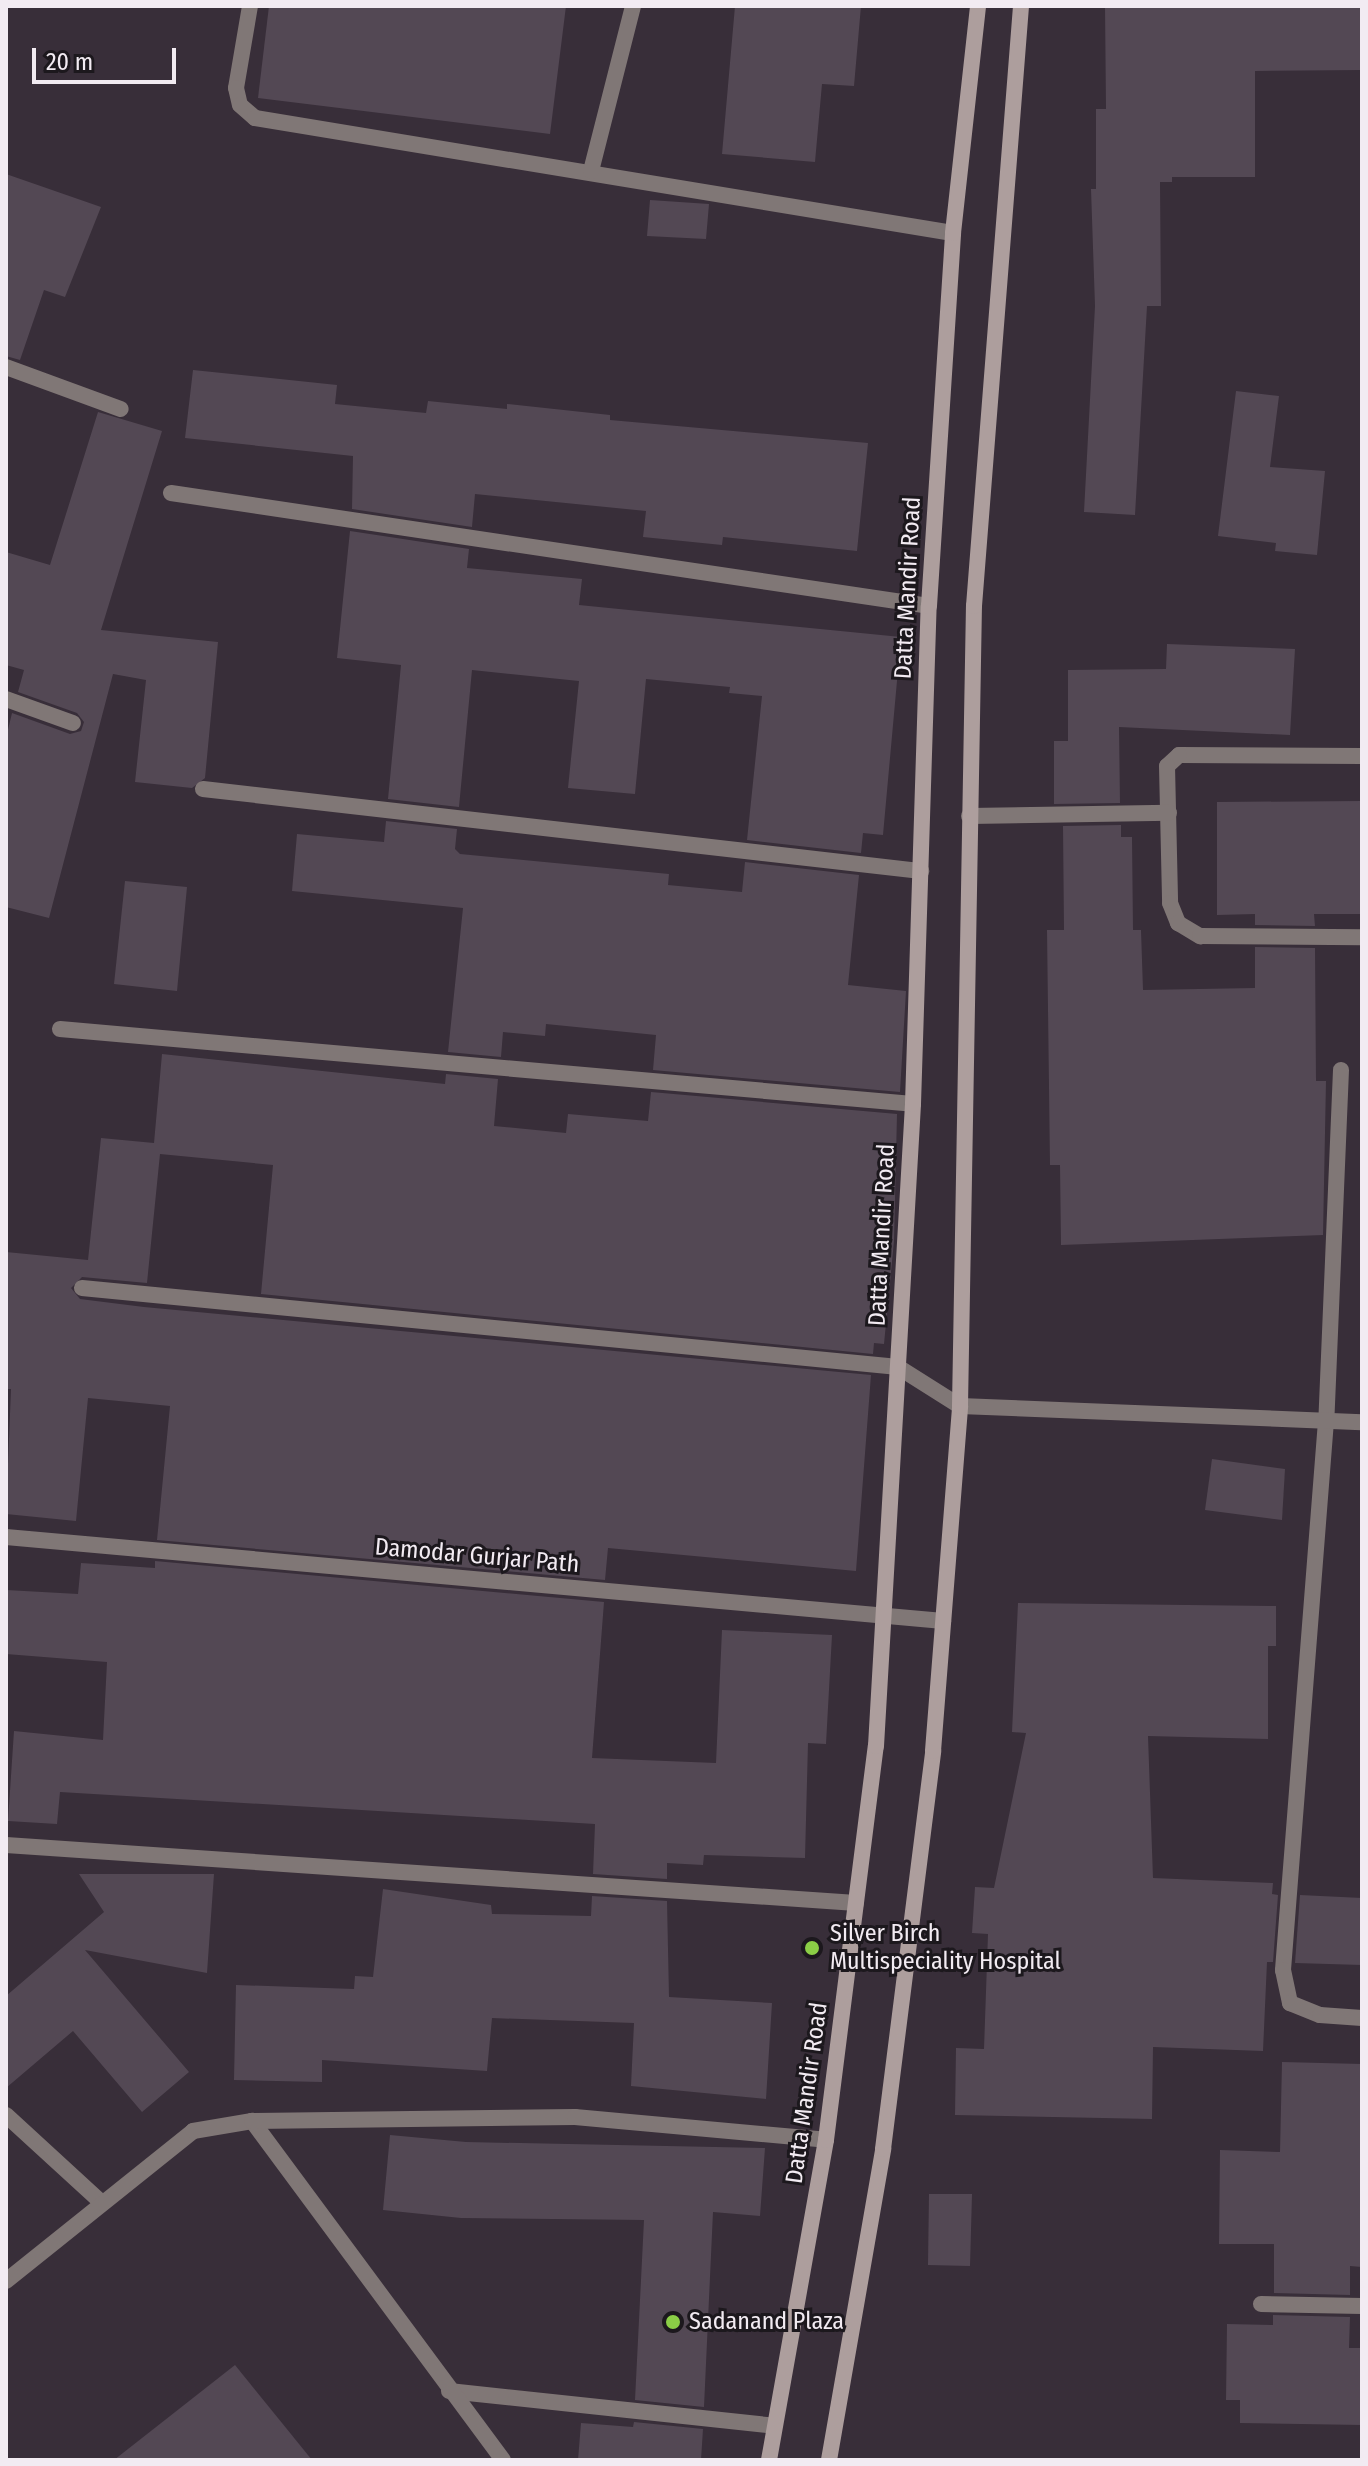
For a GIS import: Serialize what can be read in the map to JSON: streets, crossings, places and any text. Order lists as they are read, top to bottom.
{
  "streets": {
    "main road": ["Datta Mandir Road"],
    "street": ["Damodar Gurjar Path"]
  },
  "crossings": [
    ["Datta Mandir Road", "Damodar Gurjar Path"]
  ],
  "places": ["Silver Birch Multispeciality Hospital", "Sadanand Plaza"],
  "scale_bar": "20 m"
}
